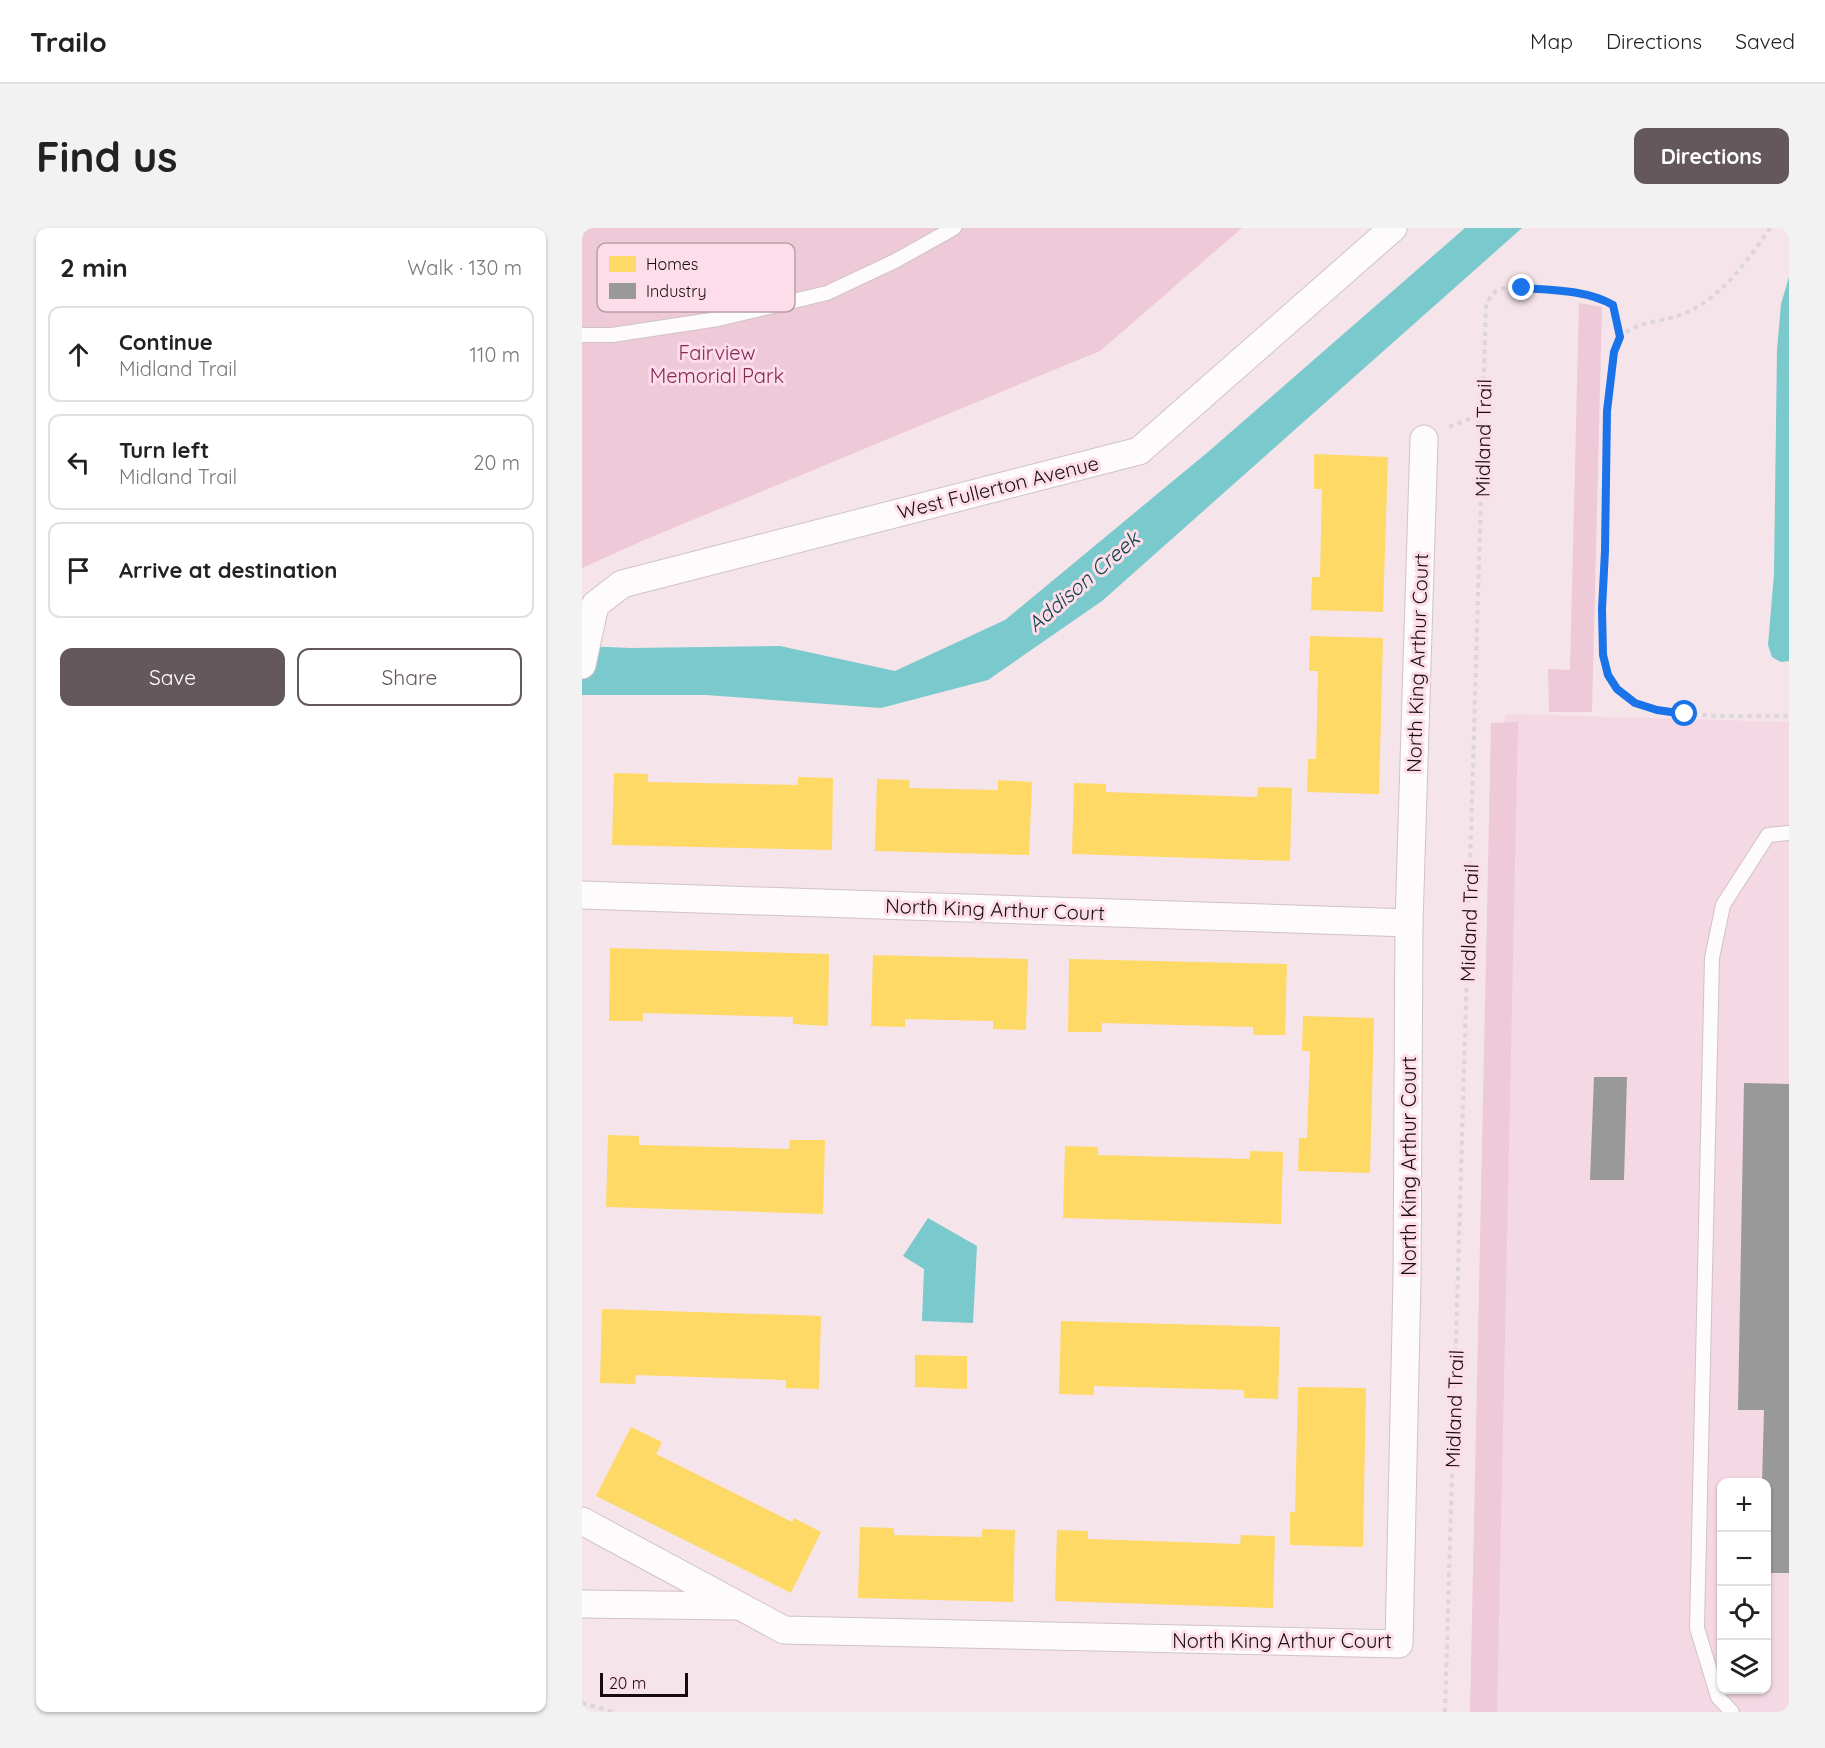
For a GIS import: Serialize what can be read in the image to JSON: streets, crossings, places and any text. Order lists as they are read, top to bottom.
{
  "streets": {
    "street": ["West Fullerton Avenue", "North King Arthur Court"],
    "path": ["Midland Trail"]
  },
  "water": ["Addison Creek"],
  "parks": ["Fairview Memorial Park"],
  "legend": ["Homes", "Industry"],
  "scale_bar": "20 m",
  "page": {
    "header": "Trailo",
    "nav": ["Map", "Directions", "Saved"],
    "buttons": [
      "Directions",
      ["Save", "Share"]
    ],
    "title": "Find us",
    "heading": ["2 min", "Walk · 130 m"],
    "list": [
      ["Continue", "Midland Trail", "110 m"],
      ["Turn left", "Midland Trail", "20 m"],
      "Arrive at destination"
    ],
    "map_buttons": ["+", "−"],
    "scale": "20 m"
  }
}
